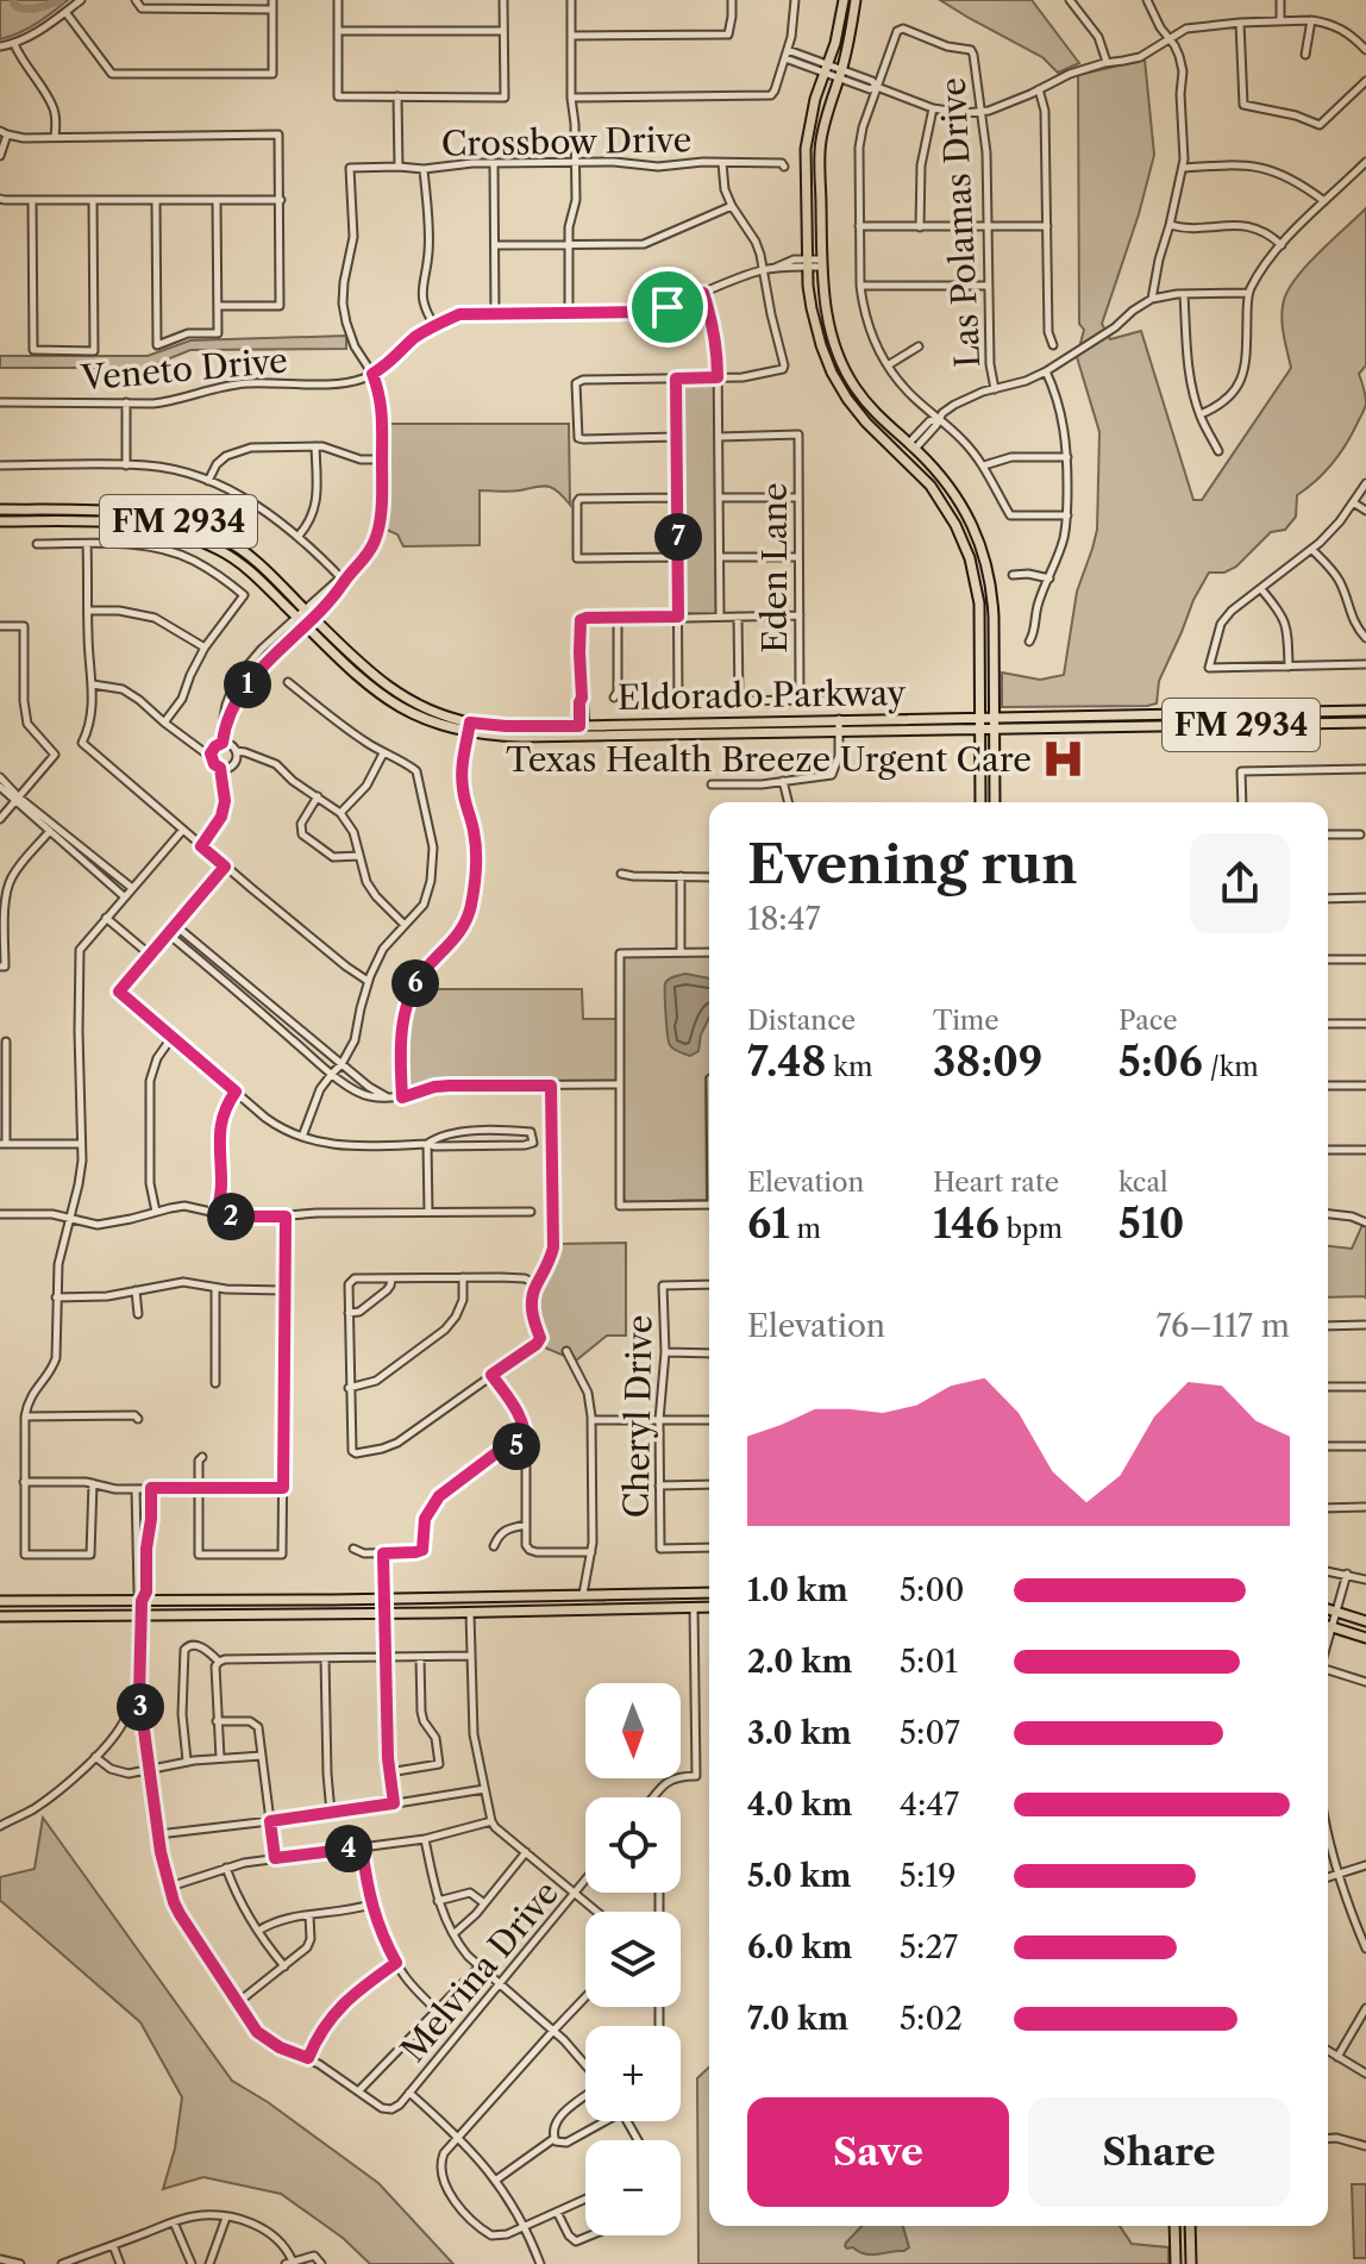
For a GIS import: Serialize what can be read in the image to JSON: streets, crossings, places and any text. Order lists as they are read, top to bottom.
{
  "streets": {
    "main road": ["FM 2934", "Eldorado Parkway"],
    "street": [
      "Crossbow Drive",
      "Las Polamas Drive",
      "Veneto Drive",
      "Eden Lane",
      "Cheryl Drive",
      "Melvina Drive"
    ]
  },
  "crossings": [
    ["Crossbow Drive", "Veneto Drive"]
  ],
  "places": {
    "hospital": ["Texas Health Breeze Urgent Care"]
  },
  "north": "bottom",
  "page": {
    "pins": [
      "7",
      "1",
      "6",
      "2",
      "5",
      "3",
      "4"
    ],
    "heading": ["Evening run", "18:47"],
    "stats": [
      ["Distance", "7.48 km"],
      ["Time", "38:09"],
      ["Pace", "5:06 /km"],
      ["Elevation", "61 m"],
      ["Heart rate", "146 bpm"],
      ["kcal", "510"]
    ],
    "chart": ["Elevation", "76–117 m"],
    "list": [
      {
        "name": "1.0 km",
        "note": "5:00"
      },
      {
        "name": "2.0 km",
        "note": "5:01"
      },
      {
        "name": "3.0 km",
        "note": "5:07"
      },
      {
        "name": "4.0 km",
        "note": "4:47"
      },
      {
        "name": "5.0 km",
        "note": "5:19"
      },
      {
        "name": "6.0 km",
        "note": "5:27"
      },
      {
        "name": "7.0 km",
        "note": "5:02"
      }
    ],
    "map_buttons": ["+", "−"],
    "buttons": ["Save", "Share"]
  }
}
